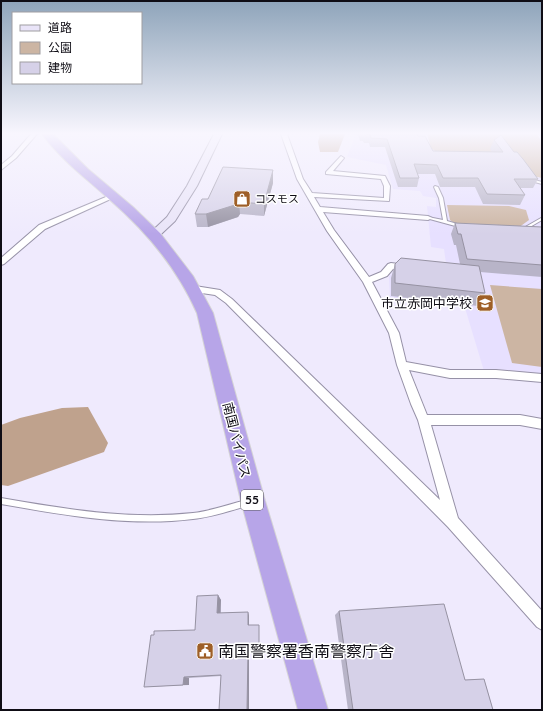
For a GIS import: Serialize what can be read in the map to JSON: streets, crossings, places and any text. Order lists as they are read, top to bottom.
{
  "streets": {
    "highway": ["南国バイパス", "55"]
  },
  "places": {
    "shop": ["コスモス"],
    "school or university": ["市立赤岡中学校"],
    "public building": ["南国警察署香南警察庁舎"]
  },
  "legend": ["道路", "公園", "建物"]
}
